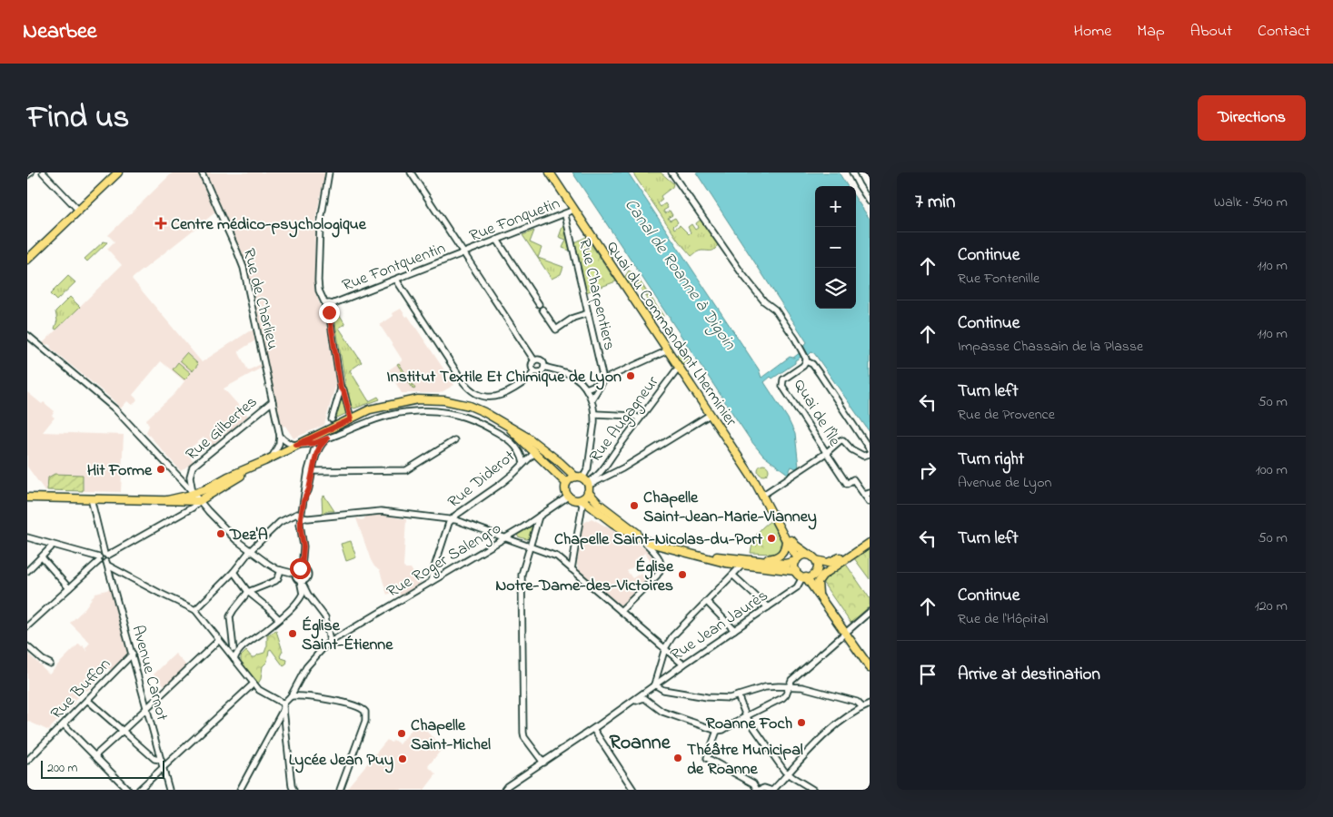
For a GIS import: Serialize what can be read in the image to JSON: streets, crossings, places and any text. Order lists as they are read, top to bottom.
{
  "streets": {
    "main road": ["Quai du Commandant Lherminier"],
    "street": [
      "Rue Fonquetin",
      "Rue Fontquentin",
      "Rue Charpentiers",
      "Rue de Charlieu",
      "Quai de l'Île",
      "Rue Augagneur",
      "Rue Gilbertes",
      "Rue Diderot",
      "Rue Roger Salengro",
      "Rue Jean Jaurès",
      "Avenue Carnot",
      "Rue Buffon"
    ]
  },
  "crossings": [
    ["Rue Fonquetin", "Rue Fontquentin"],
    ["Rue Fonquetin", "Rue Charpentiers"],
    ["Rue Fonquetin", "Quai du Commandant Lherminier"],
    ["Rue de Charlieu", "Rue Gilbertes"],
    ["Quai du Commandant Lherminier", "Rue Augagneur"],
    ["Quai du Commandant Lherminier", "Rue Jean Jaurès"],
    ["Rue Augagneur", "Rue Roger Salengro"],
    ["Rue Diderot", "Rue Roger Salengro"],
    ["Avenue Carnot", "Rue Buffon"]
  ],
  "districts": ["Roanne"],
  "water": ["Canal de Roanne à Digoin"],
  "places": {
    "health": ["Centre médico-psychologique"],
    "other": [
      "Institut Textile Et Chimique de Lyon",
      "Hit Forme",
      "Chapelle Saint-Jean-Marie-Vianney",
      "Dez'A",
      "Chapelle Saint-Nicolas-du-Port",
      "Église Notre-Dame-des-Victoires",
      "Église Saint-Étienne",
      "Roanne Foch",
      "Chapelle Saint-Michel",
      "Théâtre Municipal de Roanne",
      "Lycée Jean Puy"
    ]
  },
  "scale_bar": "200 m",
  "page": {
    "header": "Nearbee",
    "nav": [
      "Home",
      "Map",
      "About",
      "Contact"
    ],
    "title": "Find us",
    "buttons": "Directions",
    "heading": ["7 min", "Walk · 540 m"],
    "map_buttons": ["+", "−"],
    "list": [
      ["Continue", "Rue Fontenille", "110 m"],
      ["Continue", "Impasse Chassain de la Plasse", "110 m"],
      ["Turn left", "Rue de Provence", "50 m"],
      ["Turn right", "Avenue de Lyon", "100 m"],
      ["Turn left", "50 m"],
      ["Continue", "Rue de l'Hôpital", "120 m"],
      "Arrive at destination"
    ],
    "scale": "200 m"
  }
}
